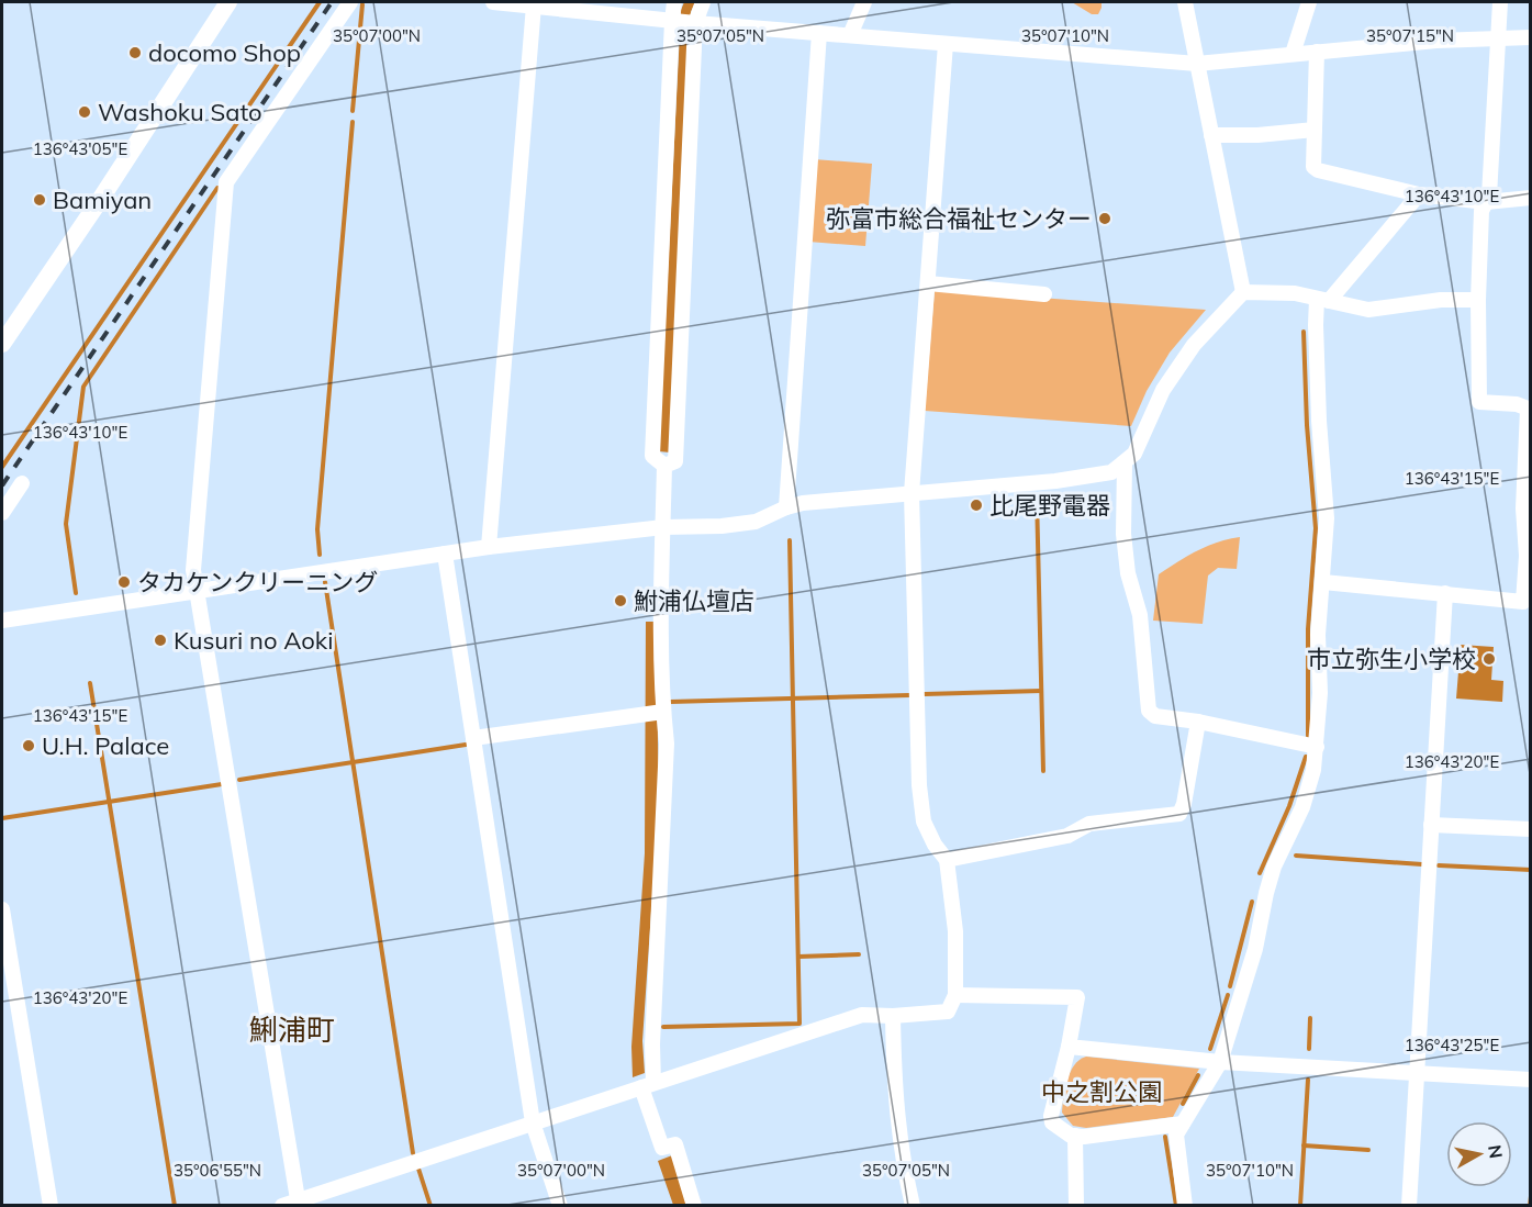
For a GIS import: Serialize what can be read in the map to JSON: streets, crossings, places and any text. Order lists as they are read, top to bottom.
{
  "districts": ["鯏浦町"],
  "parks": ["中之割公園"],
  "places": [
    "docomo Shop",
    "Washoku Sato",
    "Bamiyan",
    "弥富市総合福祉センター",
    "比尾野電器",
    "タカケンクリーニング",
    "鮒浦仏壇店",
    "Kusuri no Aoki",
    "市立弥生小学校",
    "U.H. Palace"
  ],
  "north": "right",
  "coordinates": [
    "35°07'00\"N",
    "35°07'05\"N",
    "35°07'10\"N",
    "35°07'15\"N",
    "136°43'05\"E",
    "136°43'10\"E",
    "136°43'15\"E",
    "136°43'20\"E",
    "136°43'25\"E",
    "35°06'55\"N"
  ]
}
